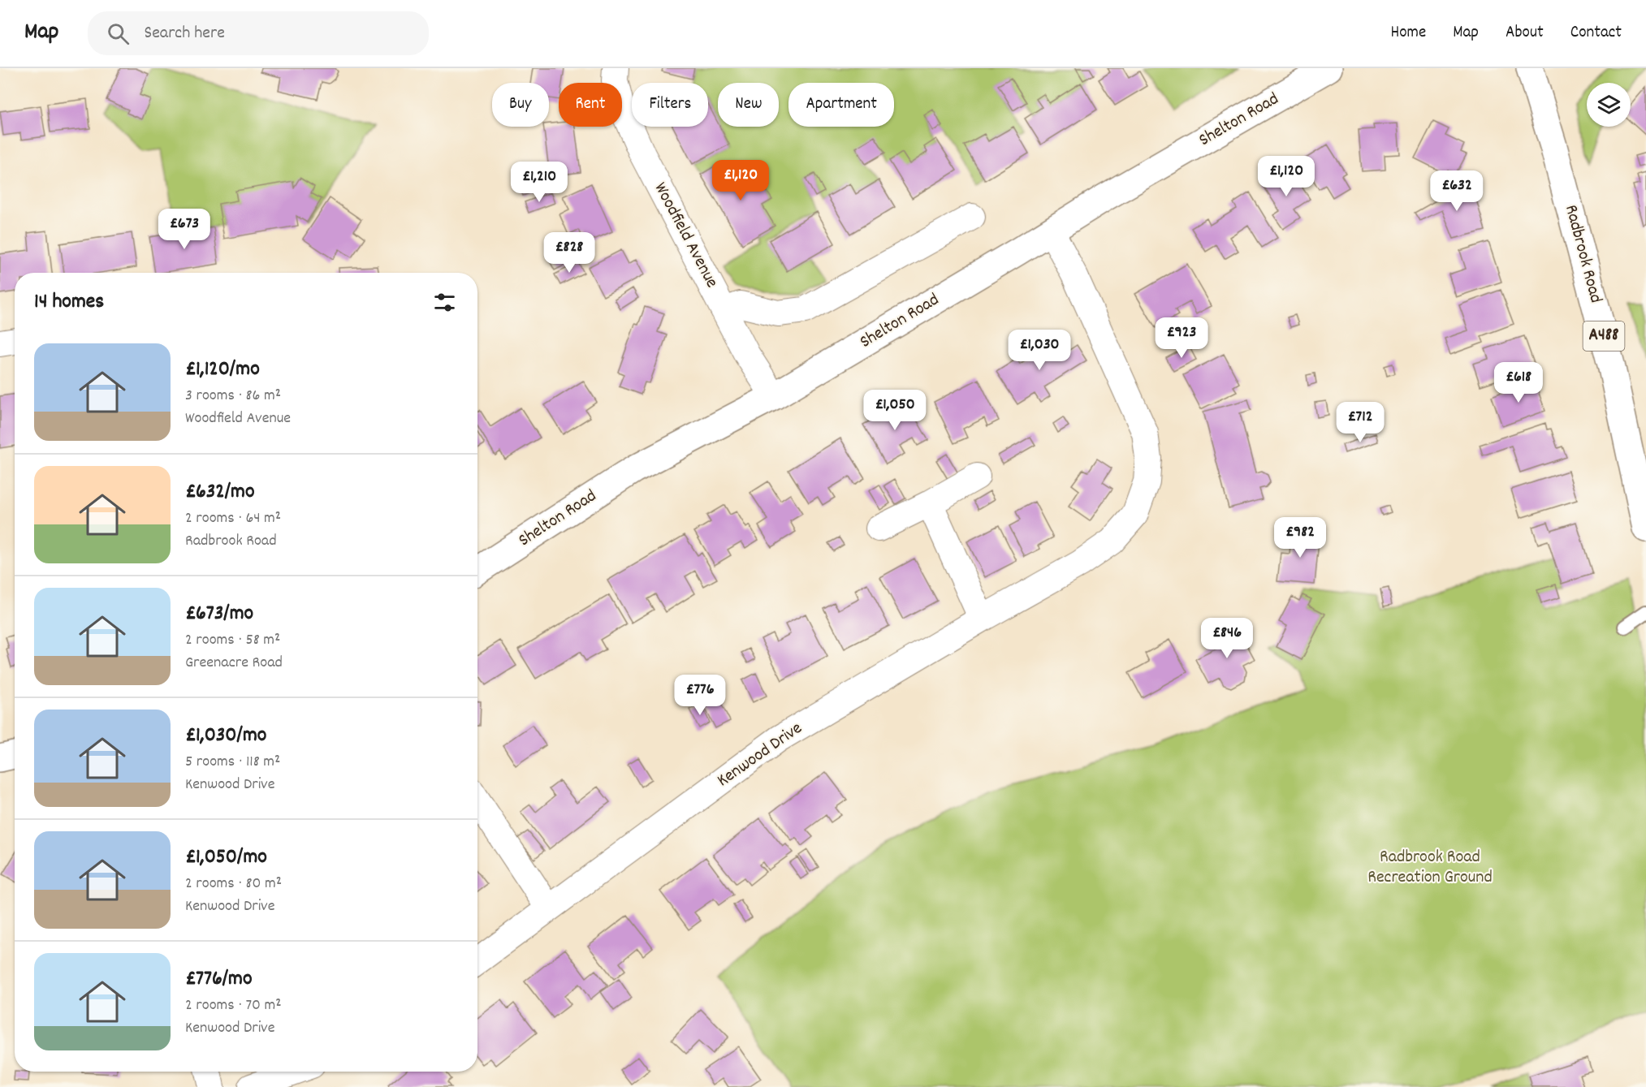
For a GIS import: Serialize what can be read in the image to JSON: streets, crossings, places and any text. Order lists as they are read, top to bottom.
{
  "streets": {
    "main road": ["Shelton Road", "Radbrook Road", "A488"],
    "street": ["Woodfield Avenue", "Kenwood Drive"]
  },
  "crossings": [
    ["Shelton Road", "Woodfield Avenue"],
    ["Shelton Road", "Kenwood Drive"]
  ],
  "parks": ["Radbrook Road Recreation Ground"],
  "page": {
    "header": "Map",
    "search": "Search here",
    "nav": [
      "Home",
      "Map",
      "About",
      "Contact"
    ],
    "chip": [
      "Buy",
      "Rent",
      "Filters",
      "New",
      "Apartment"
    ],
    "price": [
      "£1,120",
      "£1,120",
      "£1,210",
      "£632",
      "£673",
      "£828",
      "£923",
      "£1,030",
      "£618",
      "£1,050",
      "£712",
      "£982",
      "£846",
      "£776"
    ],
    "heading": "14 homes",
    "list": [
      {
        "name": "£1,120/mo",
        "note": "3 rooms · 86 m² · Woodfield Avenue"
      },
      {
        "name": "£632/mo",
        "note": "2 rooms · 64 m² · Radbrook Road"
      },
      {
        "name": "£673/mo",
        "note": "2 rooms · 58 m² · Greenacre Road"
      },
      {
        "name": "£1,030/mo",
        "note": "5 rooms · 118 m² · Kenwood Drive"
      },
      {
        "name": "£1,050/mo",
        "note": "2 rooms · 80 m² · Kenwood Drive"
      },
      {
        "name": "£776/mo",
        "note": "2 rooms · 70 m² · Kenwood Drive"
      }
    ]
  }
}
